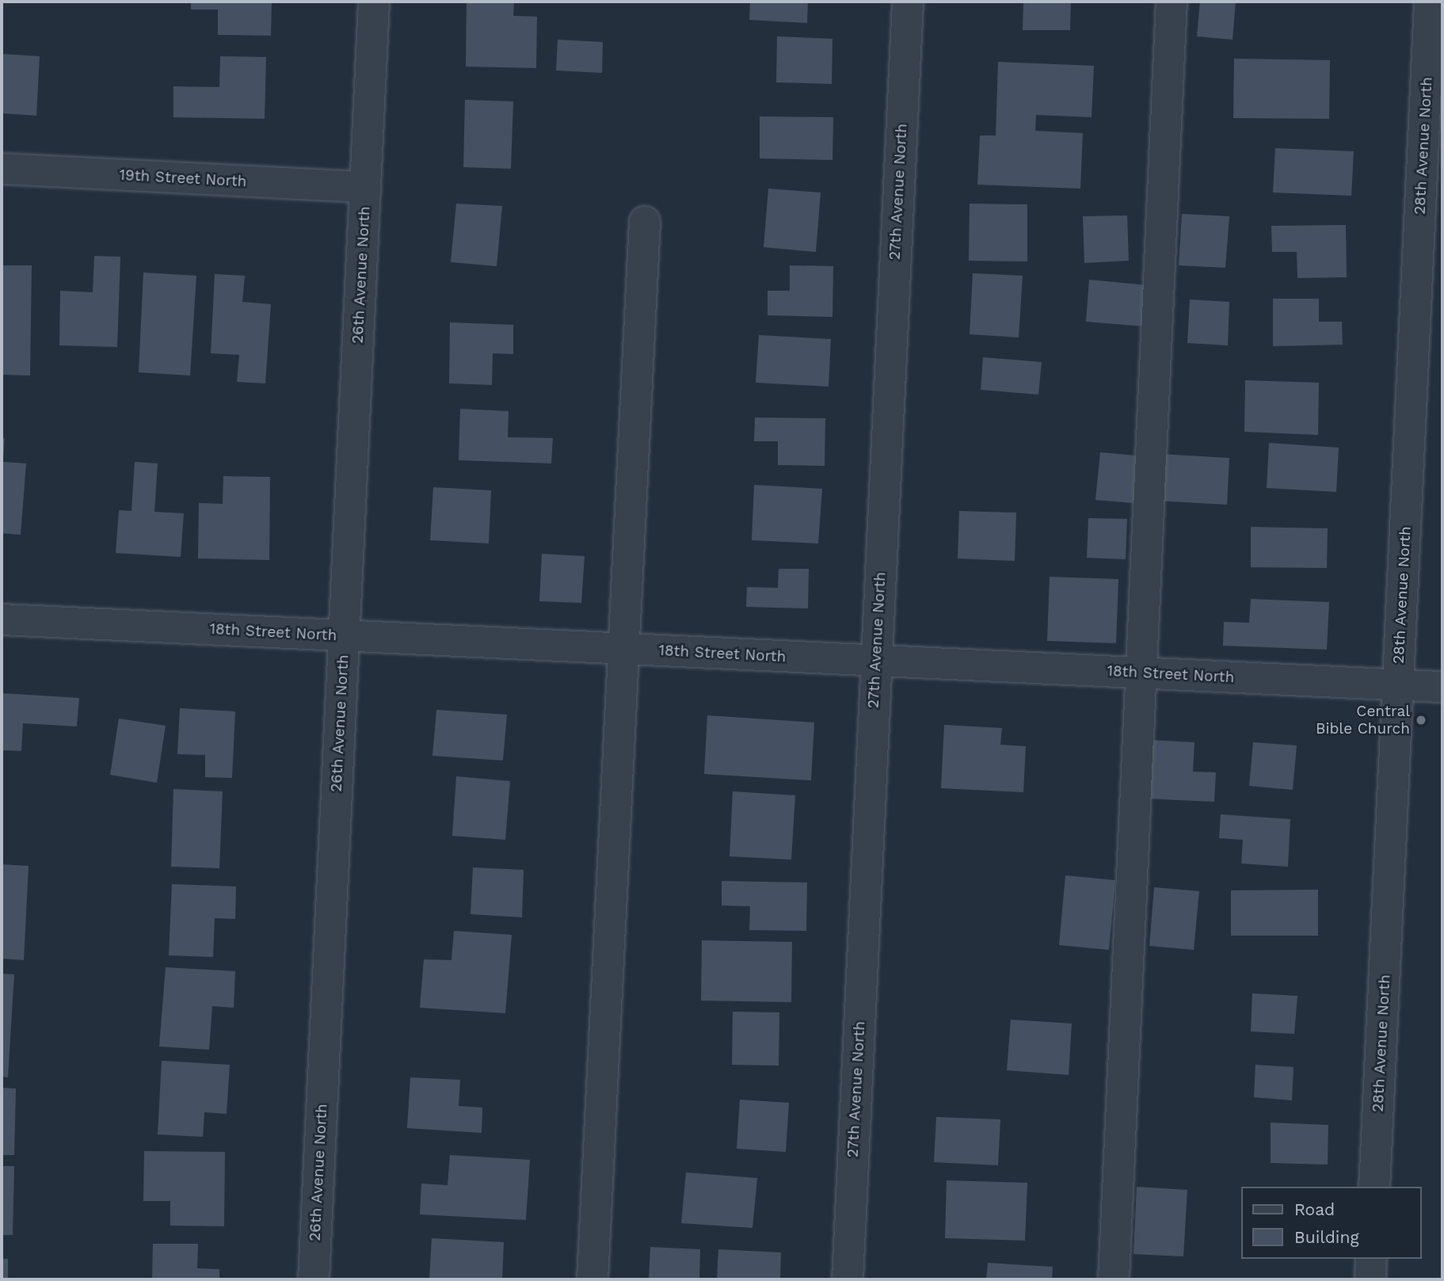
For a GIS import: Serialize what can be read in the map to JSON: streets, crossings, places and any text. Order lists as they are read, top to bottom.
{
  "streets": {
    "street": [
      "28th Avenue North",
      "19th Street North",
      "27th Avenue North",
      "26th Avenue North",
      "18th Street North"
    ]
  },
  "crossings": [
    ["28th Avenue North", "18th Street North"],
    ["19th Street North", "26th Avenue North"],
    ["27th Avenue North", "18th Street North"],
    ["26th Avenue North", "18th Street North"]
  ],
  "places": ["Central Bible Church"],
  "legend": ["Road", "Building"]
}
